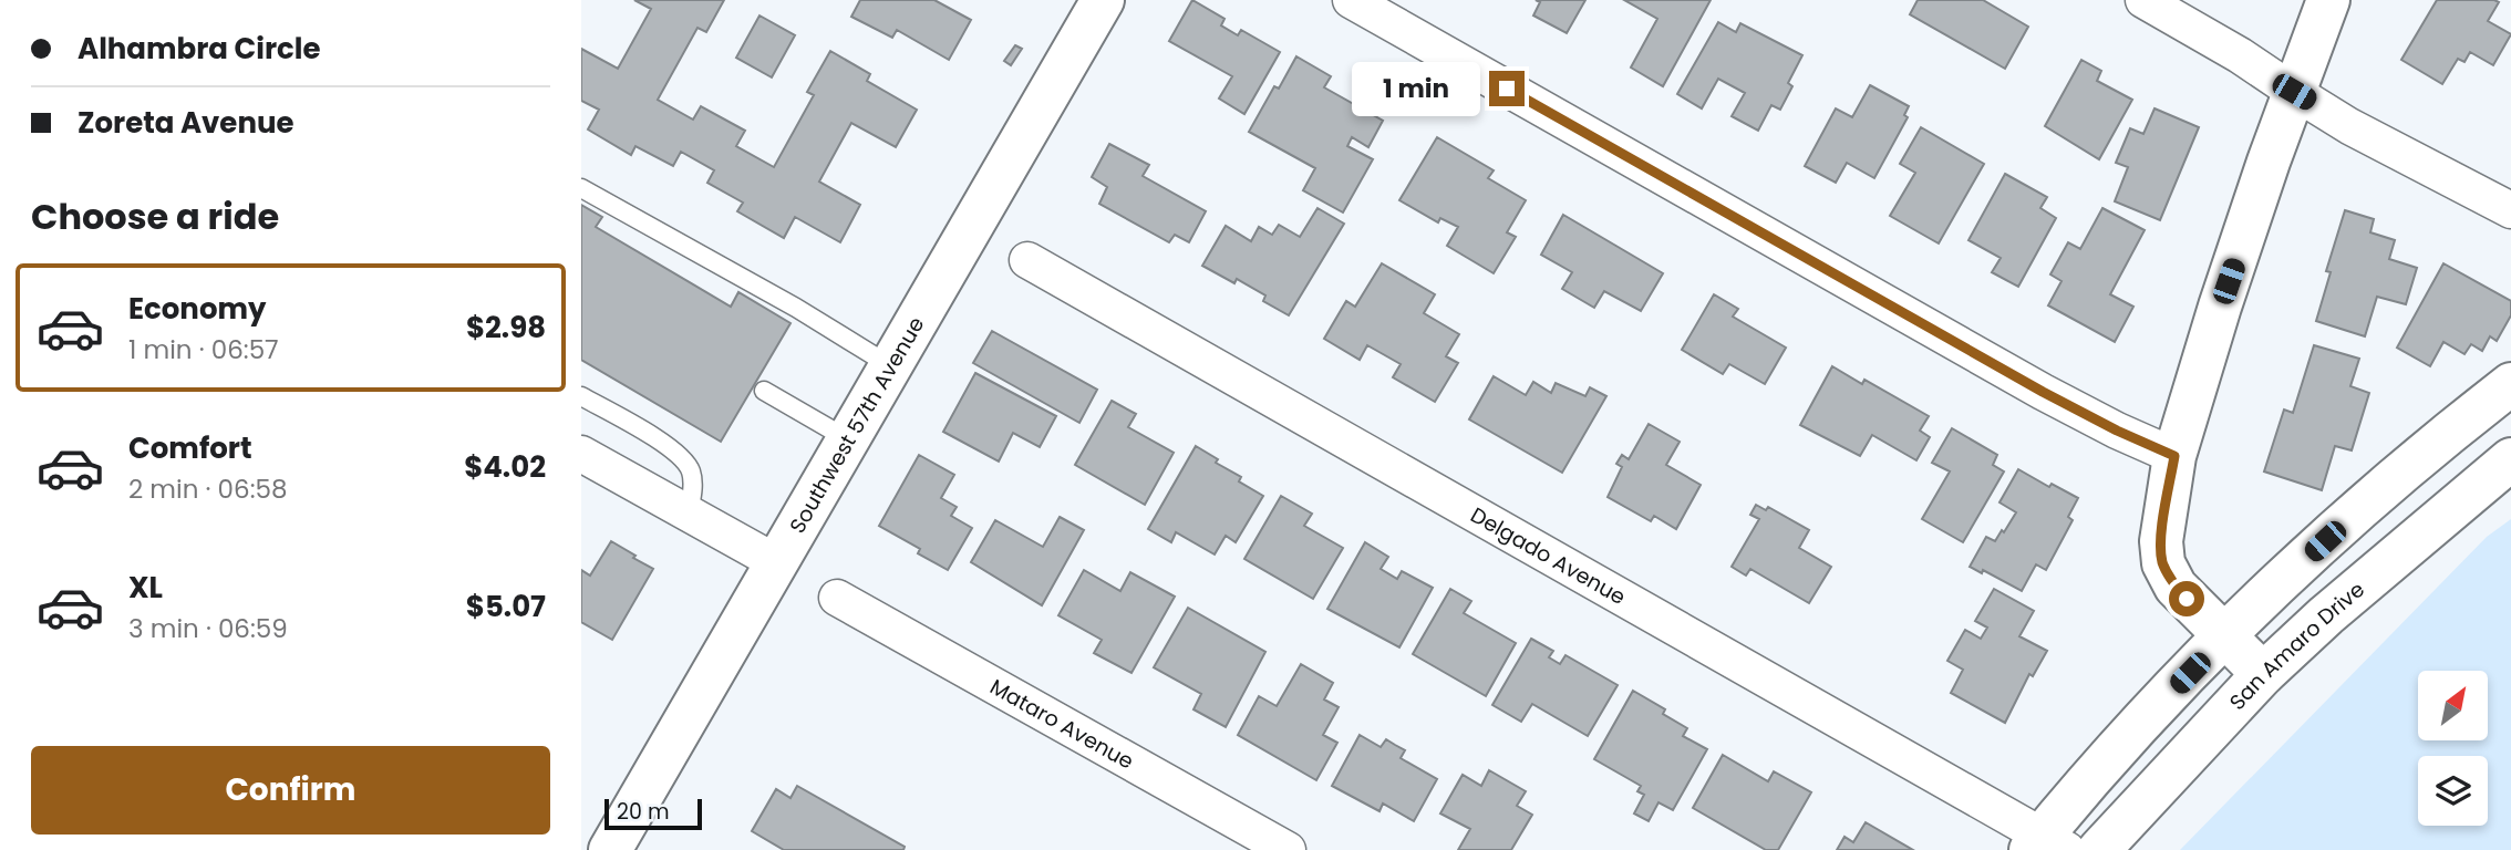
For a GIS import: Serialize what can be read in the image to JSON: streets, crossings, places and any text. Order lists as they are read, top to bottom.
{
  "streets": {
    "street": [
      "Southwest 57th Avenue",
      "Delgado Avenue",
      "San Amaro Drive",
      "Mataro Avenue"
    ]
  },
  "scale_bar": "20 m",
  "north": "top right",
  "page": {
    "banner": ["Alhambra Circle", "Zoreta Avenue"],
    "bubble": "1 min",
    "heading": "Choose a ride",
    "list": [
      {
        "name": "Economy",
        "note": "1 min · 06:57",
        "value": "$2.98"
      },
      {
        "name": "Comfort",
        "note": "2 min · 06:58",
        "value": "$4.02"
      },
      {
        "name": "XL",
        "note": "3 min · 06:59",
        "value": "$5.07"
      }
    ],
    "buttons": "Confirm",
    "scale": "20 m"
  }
}
